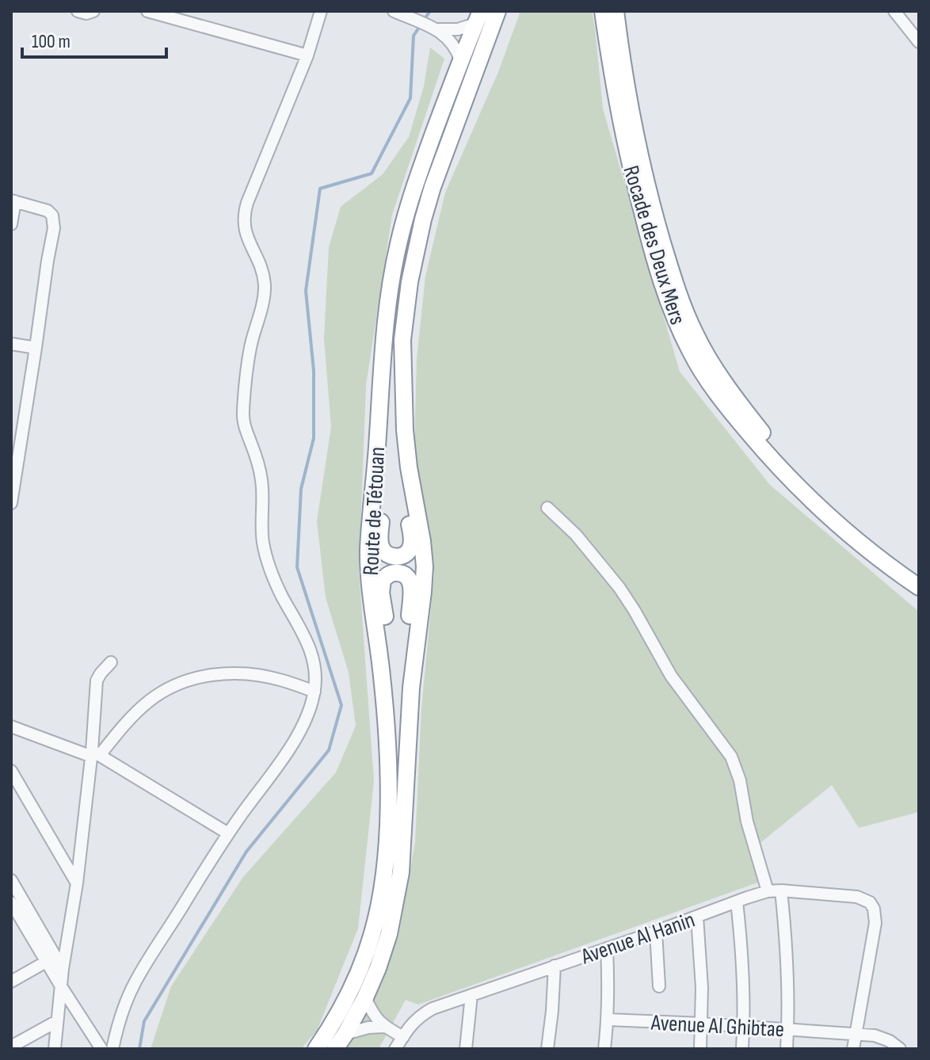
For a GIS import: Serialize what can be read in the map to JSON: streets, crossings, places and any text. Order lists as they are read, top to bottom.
{
  "streets": {
    "highway": ["Rocade des Deux Mers", "Route de Tétouan"],
    "street": ["Avenue Al Hanin", "Avenue Al Ghibtae"]
  },
  "crossings": [
    ["Avenue Al Hanin", "Avenue Al Ghibtae"]
  ],
  "scale_bar": "100 m"
}
